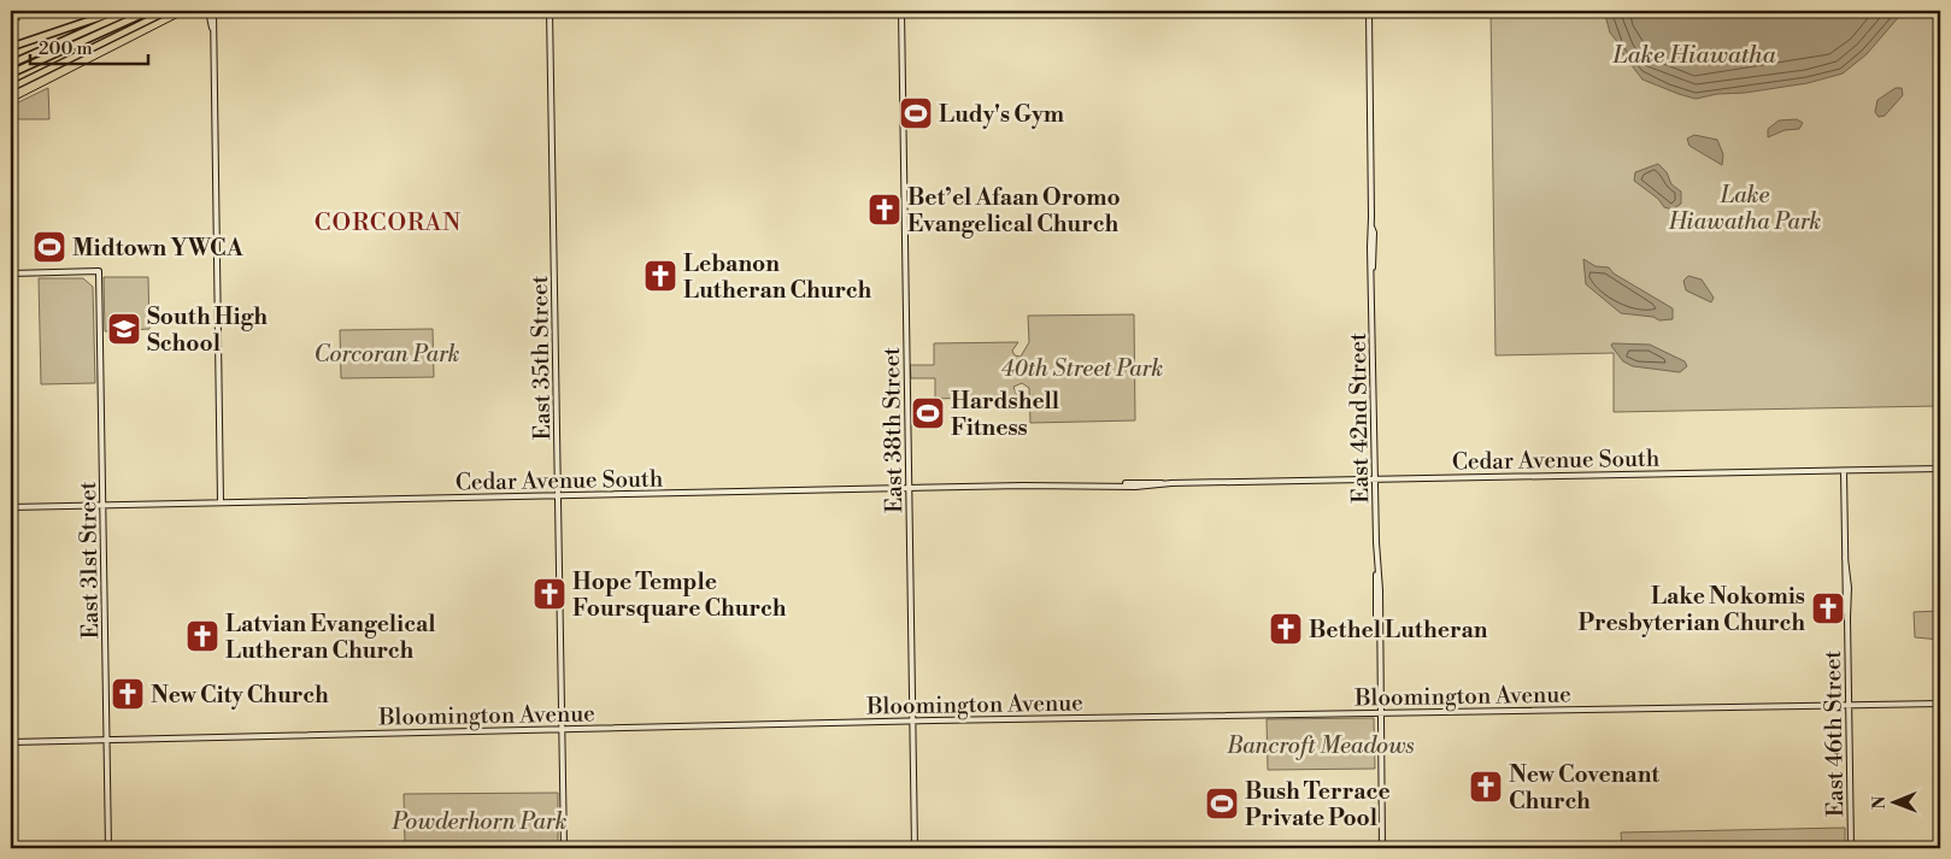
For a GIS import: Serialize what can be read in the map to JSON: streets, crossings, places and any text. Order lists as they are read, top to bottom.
{
  "streets": {
    "street": [
      "East 35th Street",
      "East 42nd Street",
      "East 38th Street",
      "Cedar Avenue South",
      "East 31st Street",
      "Bloomington Avenue",
      "East 46th Street"
    ]
  },
  "crossings": [
    ["East 35th Street", "Cedar Avenue South"],
    ["East 35th Street", "Bloomington Avenue"],
    ["East 42nd Street", "Cedar Avenue South"],
    ["East 42nd Street", "Bloomington Avenue"],
    ["East 38th Street", "Cedar Avenue South"],
    ["East 38th Street", "Bloomington Avenue"],
    ["Cedar Avenue South", "East 31st Street"],
    ["Cedar Avenue South", "East 46th Street"],
    ["East 31st Street", "Bloomington Avenue"],
    ["Bloomington Avenue", "East 46th Street"]
  ],
  "districts": ["CORCORAN"],
  "water": ["Lake Hiawatha"],
  "parks": [
    "Lake Hiawatha Park",
    "Corcoran Park",
    "40th Street Park",
    "Bancroft Meadows",
    "Powderhorn Park"
  ],
  "places": {
    "sports": [
      "Ludy's Gym",
      "Midtown YWCA",
      "Hardshell Fitness",
      "Bush Terrace Private Pool"
    ],
    "church": [
      "Bet’el Afaan Oromo Evangelical Church",
      "Lebanon Lutheran Church",
      "Hope Temple Foursquare Church",
      "Lake Nokomis Presbyterian Church",
      "Bethel Lutheran",
      "Latvian Evangelical Lutheran Church",
      "New City Church",
      "New Covenant Church"
    ],
    "school or university": ["South High School"]
  },
  "scale_bar": "200 m",
  "north": "left"
}
